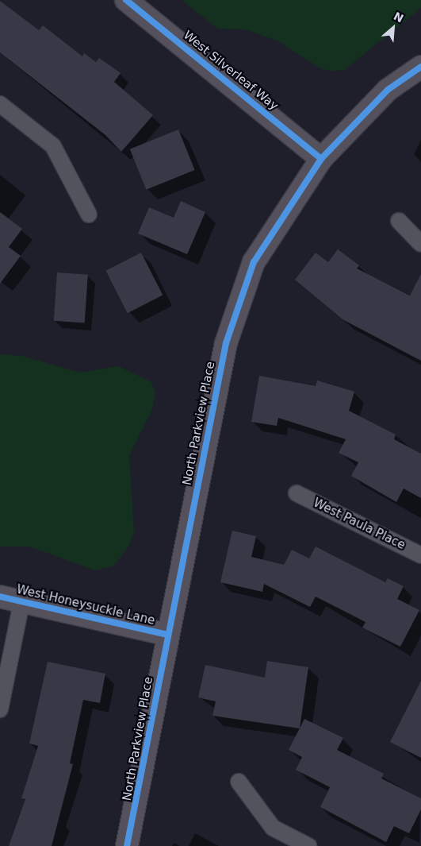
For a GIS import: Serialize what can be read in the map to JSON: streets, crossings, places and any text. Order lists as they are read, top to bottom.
{
  "streets": {
    "street": [
      "West Silverleaf Way",
      "North Parkview Place",
      "West Paula Place",
      "West Honeysuckle Lane"
    ]
  },
  "crossings": [
    ["West Silverleaf Way", "North Parkview Place"],
    ["North Parkview Place", "West Honeysuckle Lane"]
  ],
  "north": "top right"
}
